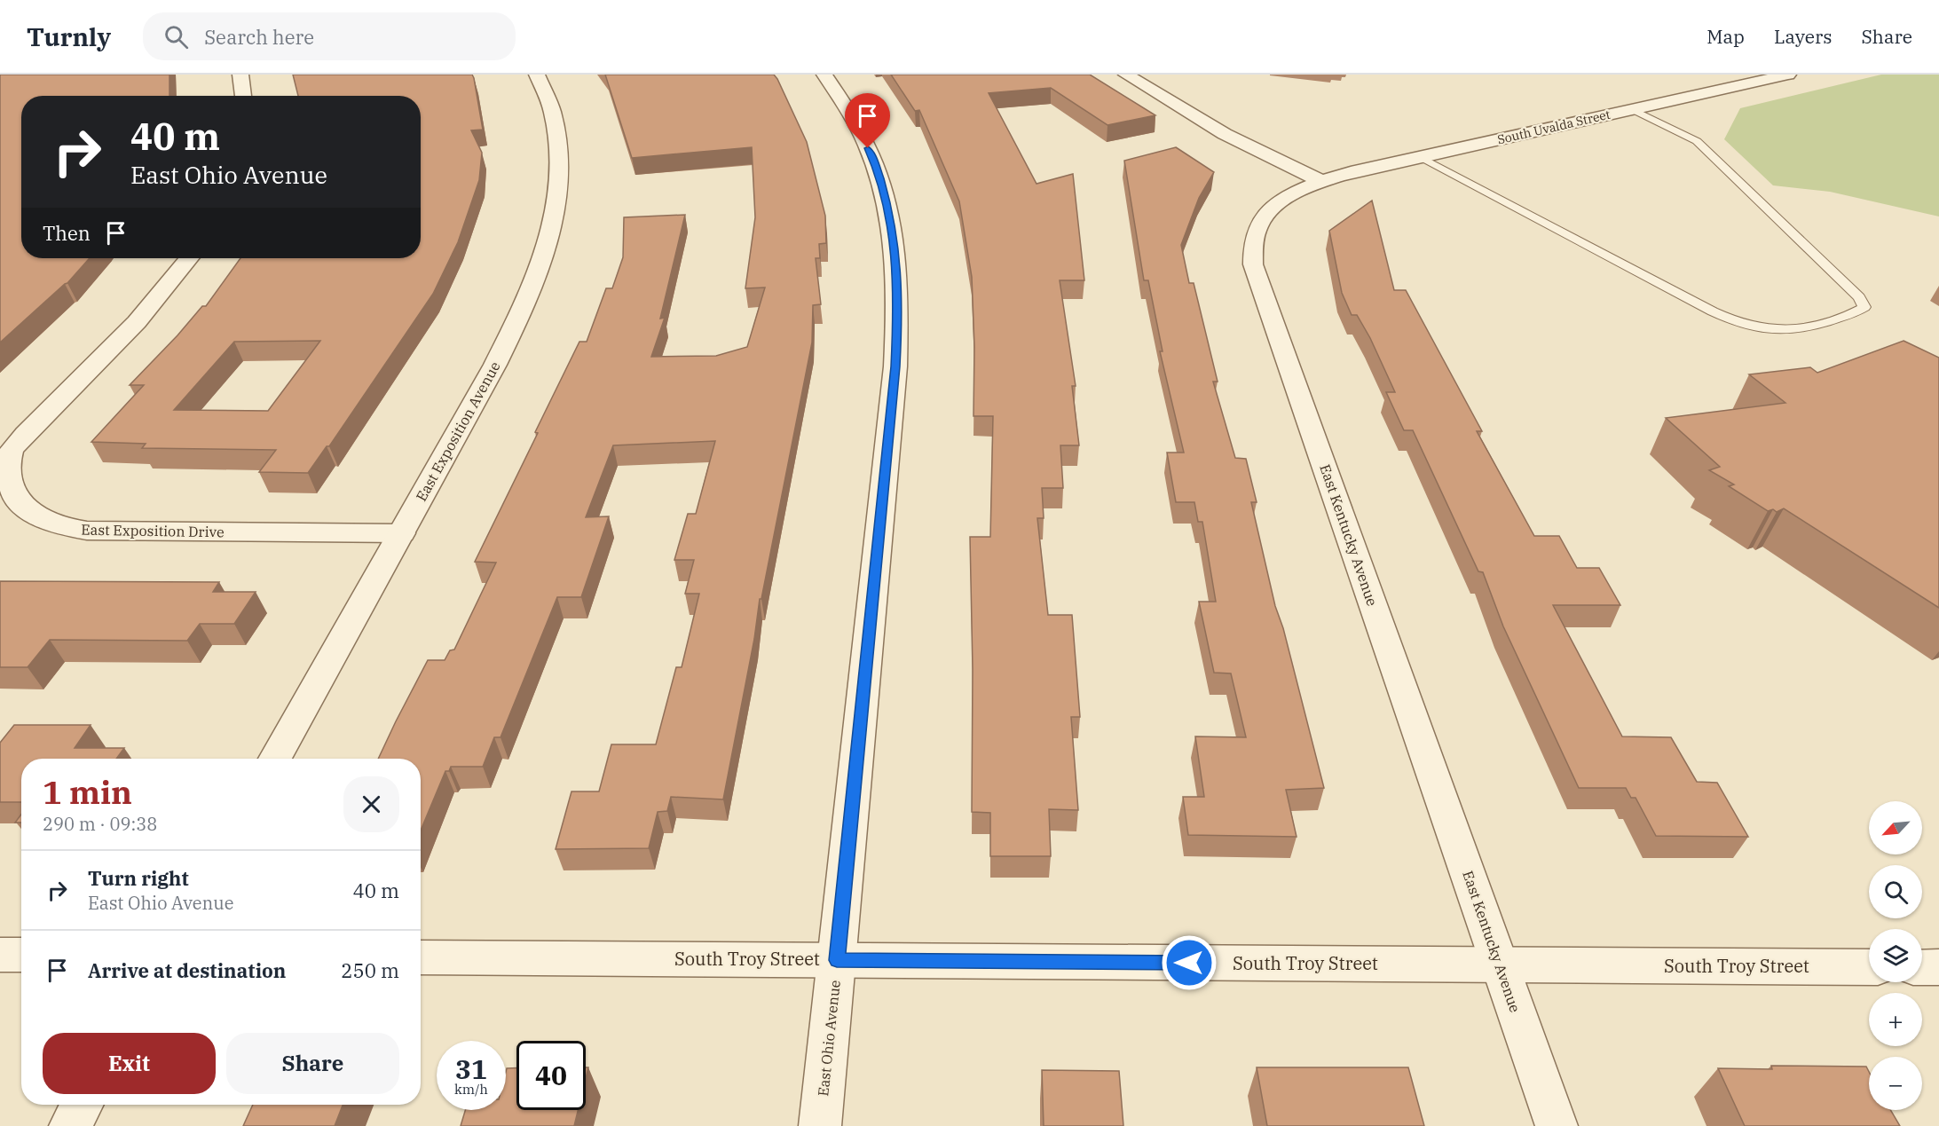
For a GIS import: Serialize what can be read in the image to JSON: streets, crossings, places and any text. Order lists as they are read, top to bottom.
{
  "streets": {
    "street": [
      "South Uvalda Street",
      "East Exposition Avenue",
      "East Exposition Drive",
      "East Kentucky Avenue",
      "South Troy Street",
      "East Ohio Avenue"
    ]
  },
  "crossings": [
    ["South Uvalda Street", "East Kentucky Avenue"],
    ["East Exposition Avenue", "East Exposition Drive"],
    ["East Kentucky Avenue", "South Troy Street"],
    ["South Troy Street", "East Ohio Avenue"]
  ],
  "north": "bottom left",
  "page": {
    "header": "Turnly",
    "search": "Search here",
    "nav": ["Map", "Layers", "Share"],
    "turn": ["40 m", "East Ohio Avenue"],
    "then": "Then",
    "heading": ["1 min", "290 m · 09:38"],
    "map_buttons": ["+", "−"],
    "list": [
      {
        "name": "Turn right",
        "note": "East Ohio Avenue",
        "value": "40 m"
      },
      {
        "name": "Arrive at destination",
        "value": "250 m"
      }
    ],
    "buttons": ["Exit", "Share"],
    "speed": "31 km/h",
    "limit": "40"
  }
}
